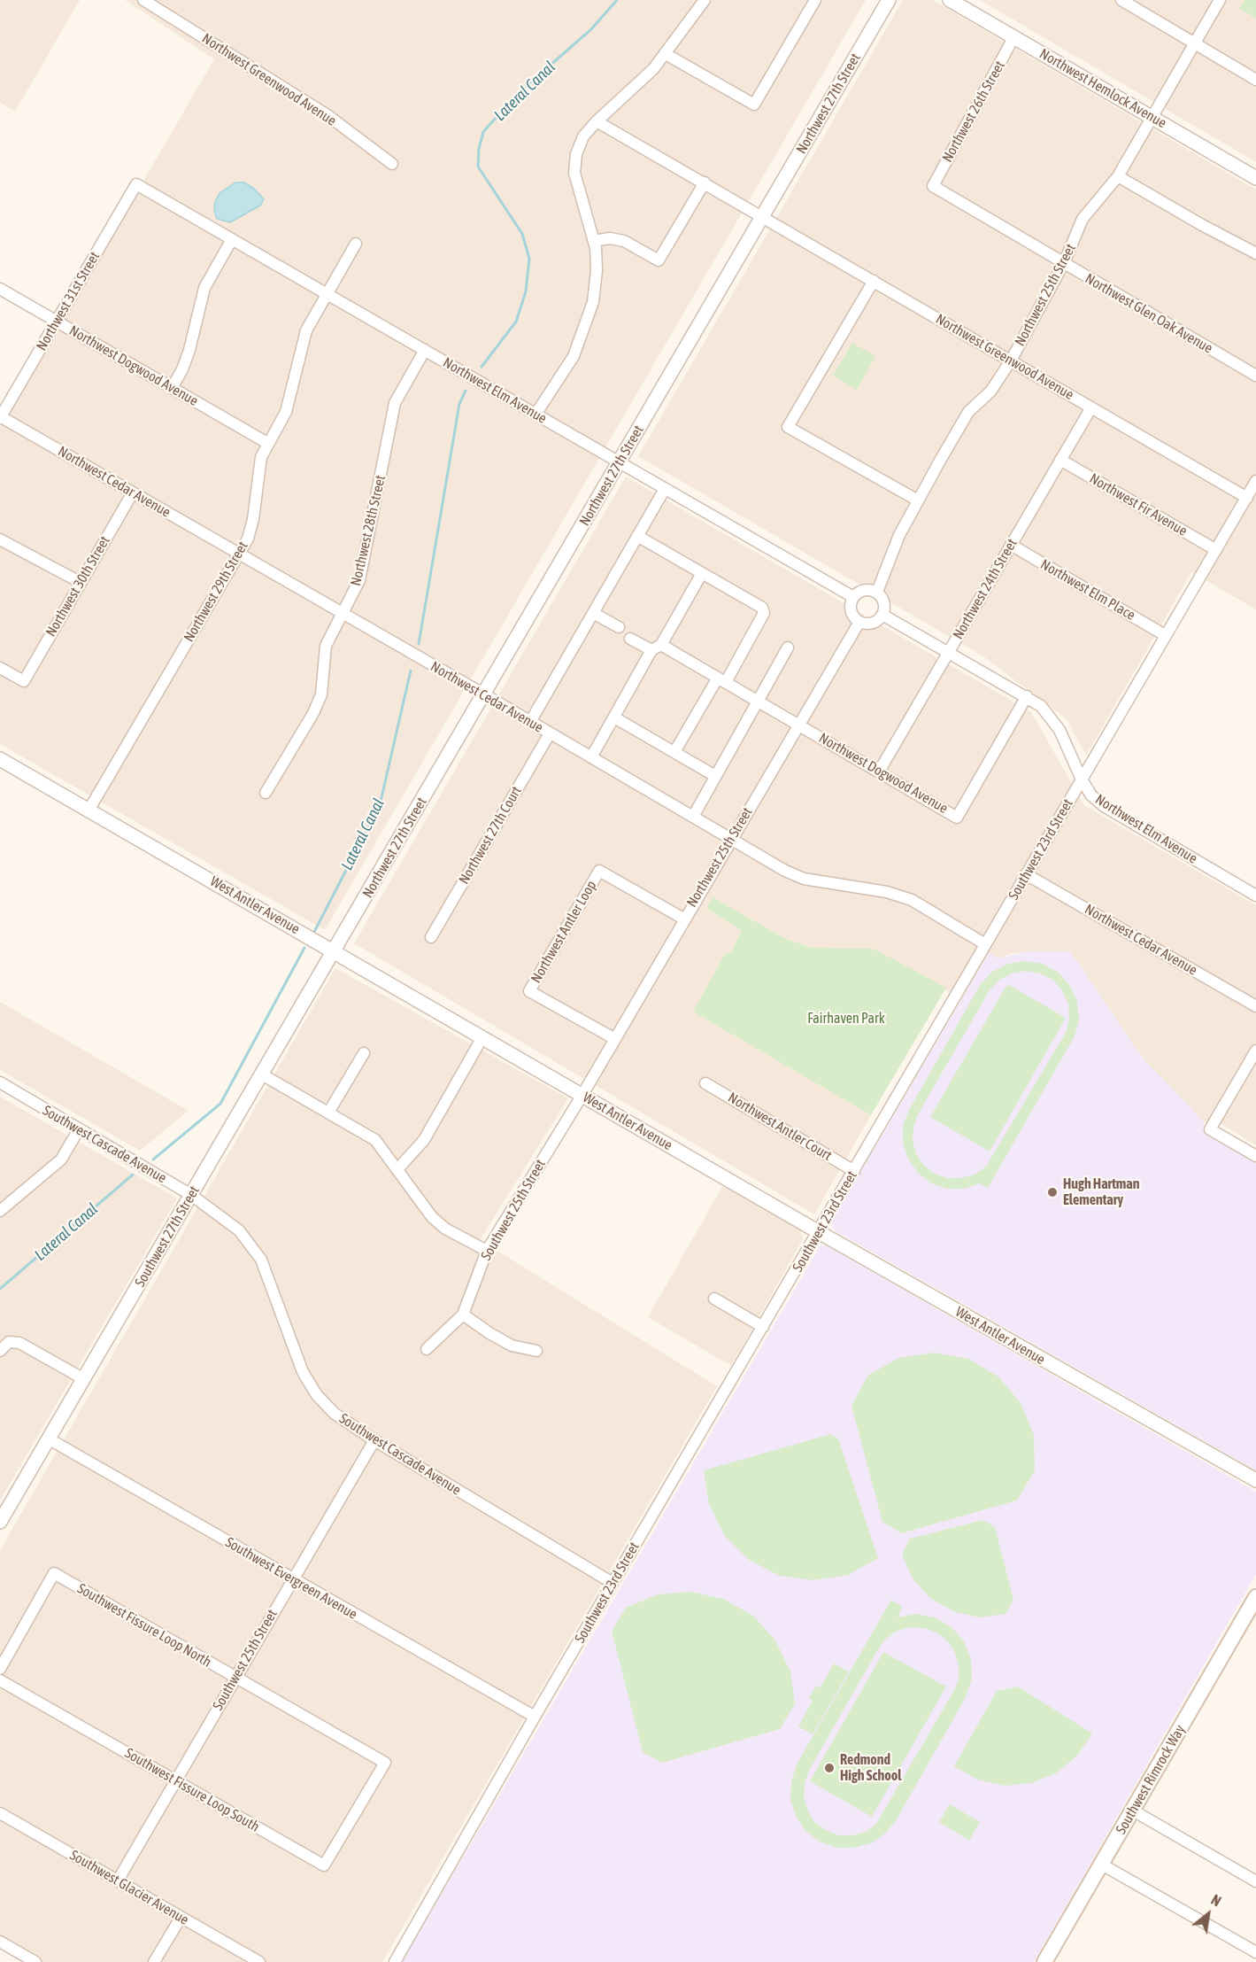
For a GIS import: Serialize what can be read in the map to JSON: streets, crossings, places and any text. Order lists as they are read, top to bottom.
{
  "streets": {
    "main road": ["Southwest Rimrock Way"],
    "street": [
      "Northwest Greenwood Avenue",
      "Northwest Hemlock Avenue",
      "Northwest 27th Street",
      "Northwest 26th Street",
      "Northwest 25th Street",
      "Northwest 31st Street",
      "Northwest Glen Oak Avenue",
      "Northwest Dogwood Avenue",
      "Northwest Elm Avenue",
      "Northwest Cedar Avenue",
      "Northwest Fir Avenue",
      "Northwest 28th Street",
      "Northwest 30th Street",
      "Northwest 24th Street",
      "Northwest Elm Place",
      "Northwest 29th Street",
      "Northwest 27th Court",
      "Southwest 23rd Street",
      "West Antler Avenue",
      "Northwest Antler Loop",
      "Northwest Antler Court",
      "Southwest Cascade Avenue",
      "Southwest 25th Street",
      "Southwest 27th Street",
      "Southwest Evergreen Avenue",
      "Southwest Fissure Loop North",
      "Southwest Fissure Loop South",
      "Southwest Glacier Avenue"
    ]
  },
  "crossings": [
    ["Northwest Greenwood Avenue", "Northwest 27th Street"],
    ["Northwest Greenwood Avenue", "Northwest 25th Street"],
    ["Northwest Greenwood Avenue", "Northwest 24th Street"],
    ["Northwest Greenwood Avenue", "Southwest 23rd Street"],
    ["Northwest Hemlock Avenue", "Northwest 26th Street"],
    ["Northwest Hemlock Avenue", "Northwest 25th Street"],
    ["Northwest 27th Street", "Northwest Elm Avenue"],
    ["Northwest 27th Street", "Northwest Cedar Avenue"],
    ["Northwest 27th Street", "West Antler Avenue"],
    ["Northwest 27th Street", "Southwest 27th Street"],
    ["Northwest 26th Street", "Northwest Glen Oak Avenue"],
    ["Northwest 25th Street", "Northwest Glen Oak Avenue"],
    ["Northwest 25th Street", "Northwest Dogwood Avenue"],
    ["Northwest 25th Street", "Northwest Elm Avenue"],
    ["Northwest 25th Street", "Northwest Cedar Avenue"],
    ["Northwest 25th Street", "West Antler Avenue"],
    ["Northwest 25th Street", "Northwest Antler Loop"],
    ["Northwest 25th Street", "Southwest 25th Street"],
    ["Northwest 31st Street", "Northwest Dogwood Avenue"],
    ["Northwest 31st Street", "Northwest Elm Avenue"],
    ["Northwest 31st Street", "Northwest Cedar Avenue"],
    ["Northwest Dogwood Avenue", "Northwest Elm Avenue"],
    ["Northwest Dogwood Avenue", "Northwest 24th Street"],
    ["Northwest Dogwood Avenue", "Northwest 29th Street"],
    ["Northwest Elm Avenue", "Northwest 28th Street"],
    ["Northwest Elm Avenue", "Northwest 24th Street"],
    ["Northwest Elm Avenue", "Northwest 29th Street"],
    ["Northwest Elm Avenue", "Southwest 23rd Street"],
    ["Northwest Cedar Avenue", "Northwest 28th Street"],
    ["Northwest Cedar Avenue", "Northwest 30th Street"],
    ["Northwest Cedar Avenue", "Northwest 29th Street"],
    ["Northwest Cedar Avenue", "Northwest 27th Court"],
    ["Northwest Cedar Avenue", "Southwest 23rd Street"],
    ["Northwest Fir Avenue", "Northwest 24th Street"],
    ["Northwest Fir Avenue", "Southwest 23rd Street"],
    ["Northwest 24th Street", "Northwest Elm Place"],
    ["Northwest Elm Place", "Southwest 23rd Street"],
    ["Northwest 29th Street", "West Antler Avenue"],
    ["Southwest 23rd Street", "West Antler Avenue"],
    ["Southwest 23rd Street", "Northwest Antler Court"],
    ["Southwest 23rd Street", "Southwest Cascade Avenue"],
    ["Southwest 23rd Street", "Southwest Evergreen Avenue"],
    ["West Antler Avenue", "Southwest 25th Street"],
    ["West Antler Avenue", "Southwest 27th Street"],
    ["Southwest Cascade Avenue", "Southwest 25th Street"],
    ["Southwest Cascade Avenue", "Southwest 27th Street"],
    ["Southwest 25th Street", "Southwest Evergreen Avenue"],
    ["Southwest 25th Street", "Southwest Fissure Loop North"],
    ["Southwest 25th Street", "Southwest Fissure Loop South"],
    ["Southwest 25th Street", "Southwest Glacier Avenue"],
    ["Southwest 27th Street", "Southwest Evergreen Avenue"],
    ["Southwest Fissure Loop North", "Southwest Fissure Loop South"]
  ],
  "water": ["Lateral Canal"],
  "parks": ["Fairhaven Park"],
  "places": ["Hugh Hartman Elementary", "Redmond High School"],
  "north": "top right"
}
